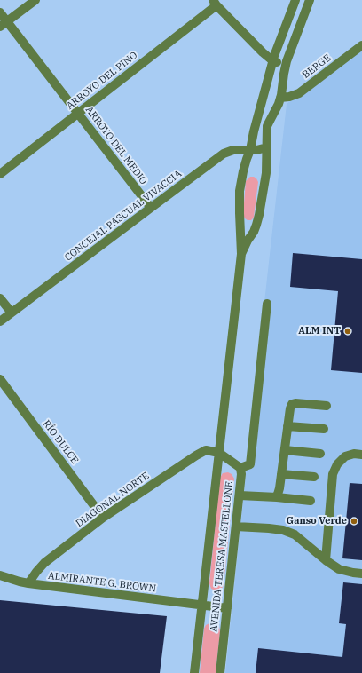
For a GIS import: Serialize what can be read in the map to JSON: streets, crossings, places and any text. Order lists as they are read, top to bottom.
{
  "streets": {
    "street": [
      "BERGE",
      "ARROYO DEL PINO",
      "ARROYO DEL MEDIO",
      "CONCEJAL PASCUAL VIVACCIA",
      "RÍO DULCE",
      "DIAGONAL NORTE",
      "AVENIDA TERESA MASTELLONE",
      "ALMIRANTE G. BROWN"
    ]
  },
  "crossings": [
    ["BERGE", "AVENIDA TERESA MASTELLONE"],
    ["ARROYO DEL PINO", "ARROYO DEL MEDIO"],
    ["ARROYO DEL MEDIO", "CONCEJAL PASCUAL VIVACCIA"],
    ["CONCEJAL PASCUAL VIVACCIA", "AVENIDA TERESA MASTELLONE"],
    ["RÍO DULCE", "DIAGONAL NORTE"],
    ["DIAGONAL NORTE", "AVENIDA TERESA MASTELLONE"],
    ["DIAGONAL NORTE", "ALMIRANTE G. BROWN"],
    ["AVENIDA TERESA MASTELLONE", "ALMIRANTE G. BROWN"]
  ],
  "places": ["ALM INT", "Ganso Verde"]
}
